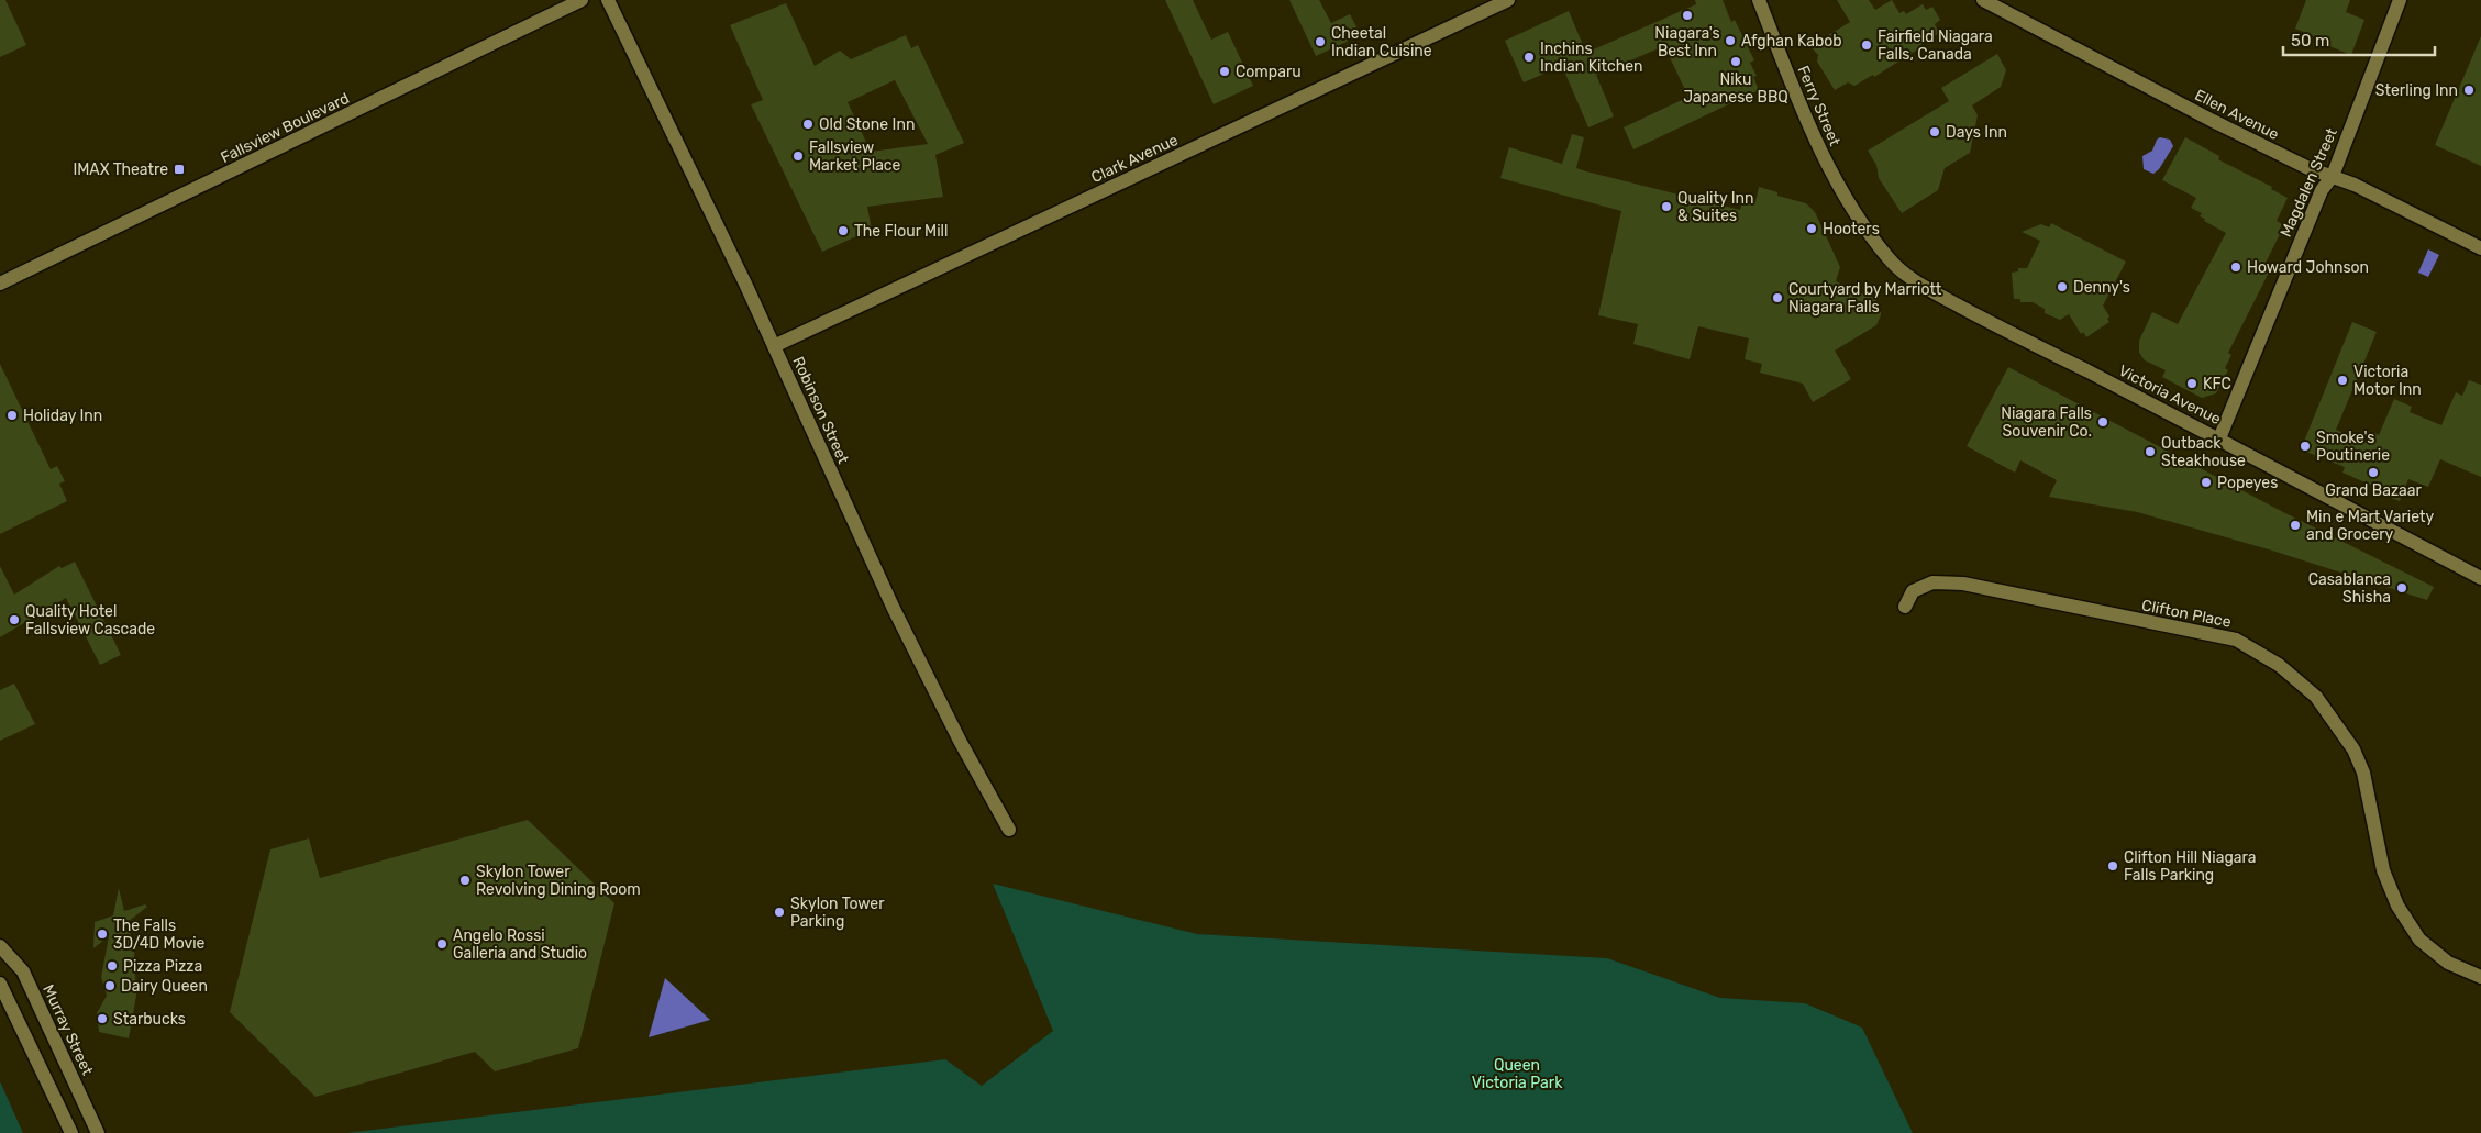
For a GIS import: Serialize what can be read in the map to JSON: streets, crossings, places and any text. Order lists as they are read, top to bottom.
{
  "streets": {
    "street": [
      "Ferry Street",
      "Ellen Avenue",
      "Fallsview Boulevard",
      "Clark Avenue",
      "Magdalen Street",
      "Victoria Avenue",
      "Robinson Street",
      "Clifton Place",
      "Murray Street"
    ]
  },
  "crossings": [
    ["Ferry Street", "Victoria Avenue"],
    ["Ellen Avenue", "Magdalen Street"],
    ["Clark Avenue", "Robinson Street"],
    ["Magdalen Street", "Victoria Avenue"]
  ],
  "parks": ["Queen Victoria Park"],
  "places": {
    "other": [
      "Niagara's Best Inn",
      "Afghan Kabob",
      "Cheetal Indian Cuisine",
      "Fairfield Niagara Falls, Canada",
      "Inchins Indian Kitchen",
      "Niku Japanese BBQ",
      "Comparu",
      "Sterling Inn",
      "Old Stone Inn",
      "Days Inn",
      "Fallsview Market Place",
      "Quality Inn & Suites",
      "Hooters",
      "The Flour Mill",
      "Howard Johnson",
      "Denny's",
      "Courtyard by Marriott Niagara Falls",
      "Victoria Motor Inn",
      "KFC",
      "Holiday Inn",
      "Niagara Falls Souvenir Co.",
      "Smoke's Poutinerie",
      "Outback Steakhouse",
      "Grand Bazaar",
      "Popeyes",
      "Min e Mart Variety and Grocery",
      "Casablanca Shisha",
      "Quality Hotel Fallsview Cascade",
      "Clifton Hill Niagara Falls Parking",
      "Skylon Tower Revolving Dining Room",
      "Skylon Tower Parking",
      "The Falls 3D/4D Movie",
      "Angelo Rossi Galleria and Studio",
      "Pizza Pizza",
      "Dairy Queen",
      "Starbucks"
    ],
    "transit": ["IMAX Theatre"]
  },
  "scale_bar": "50 m"
}
